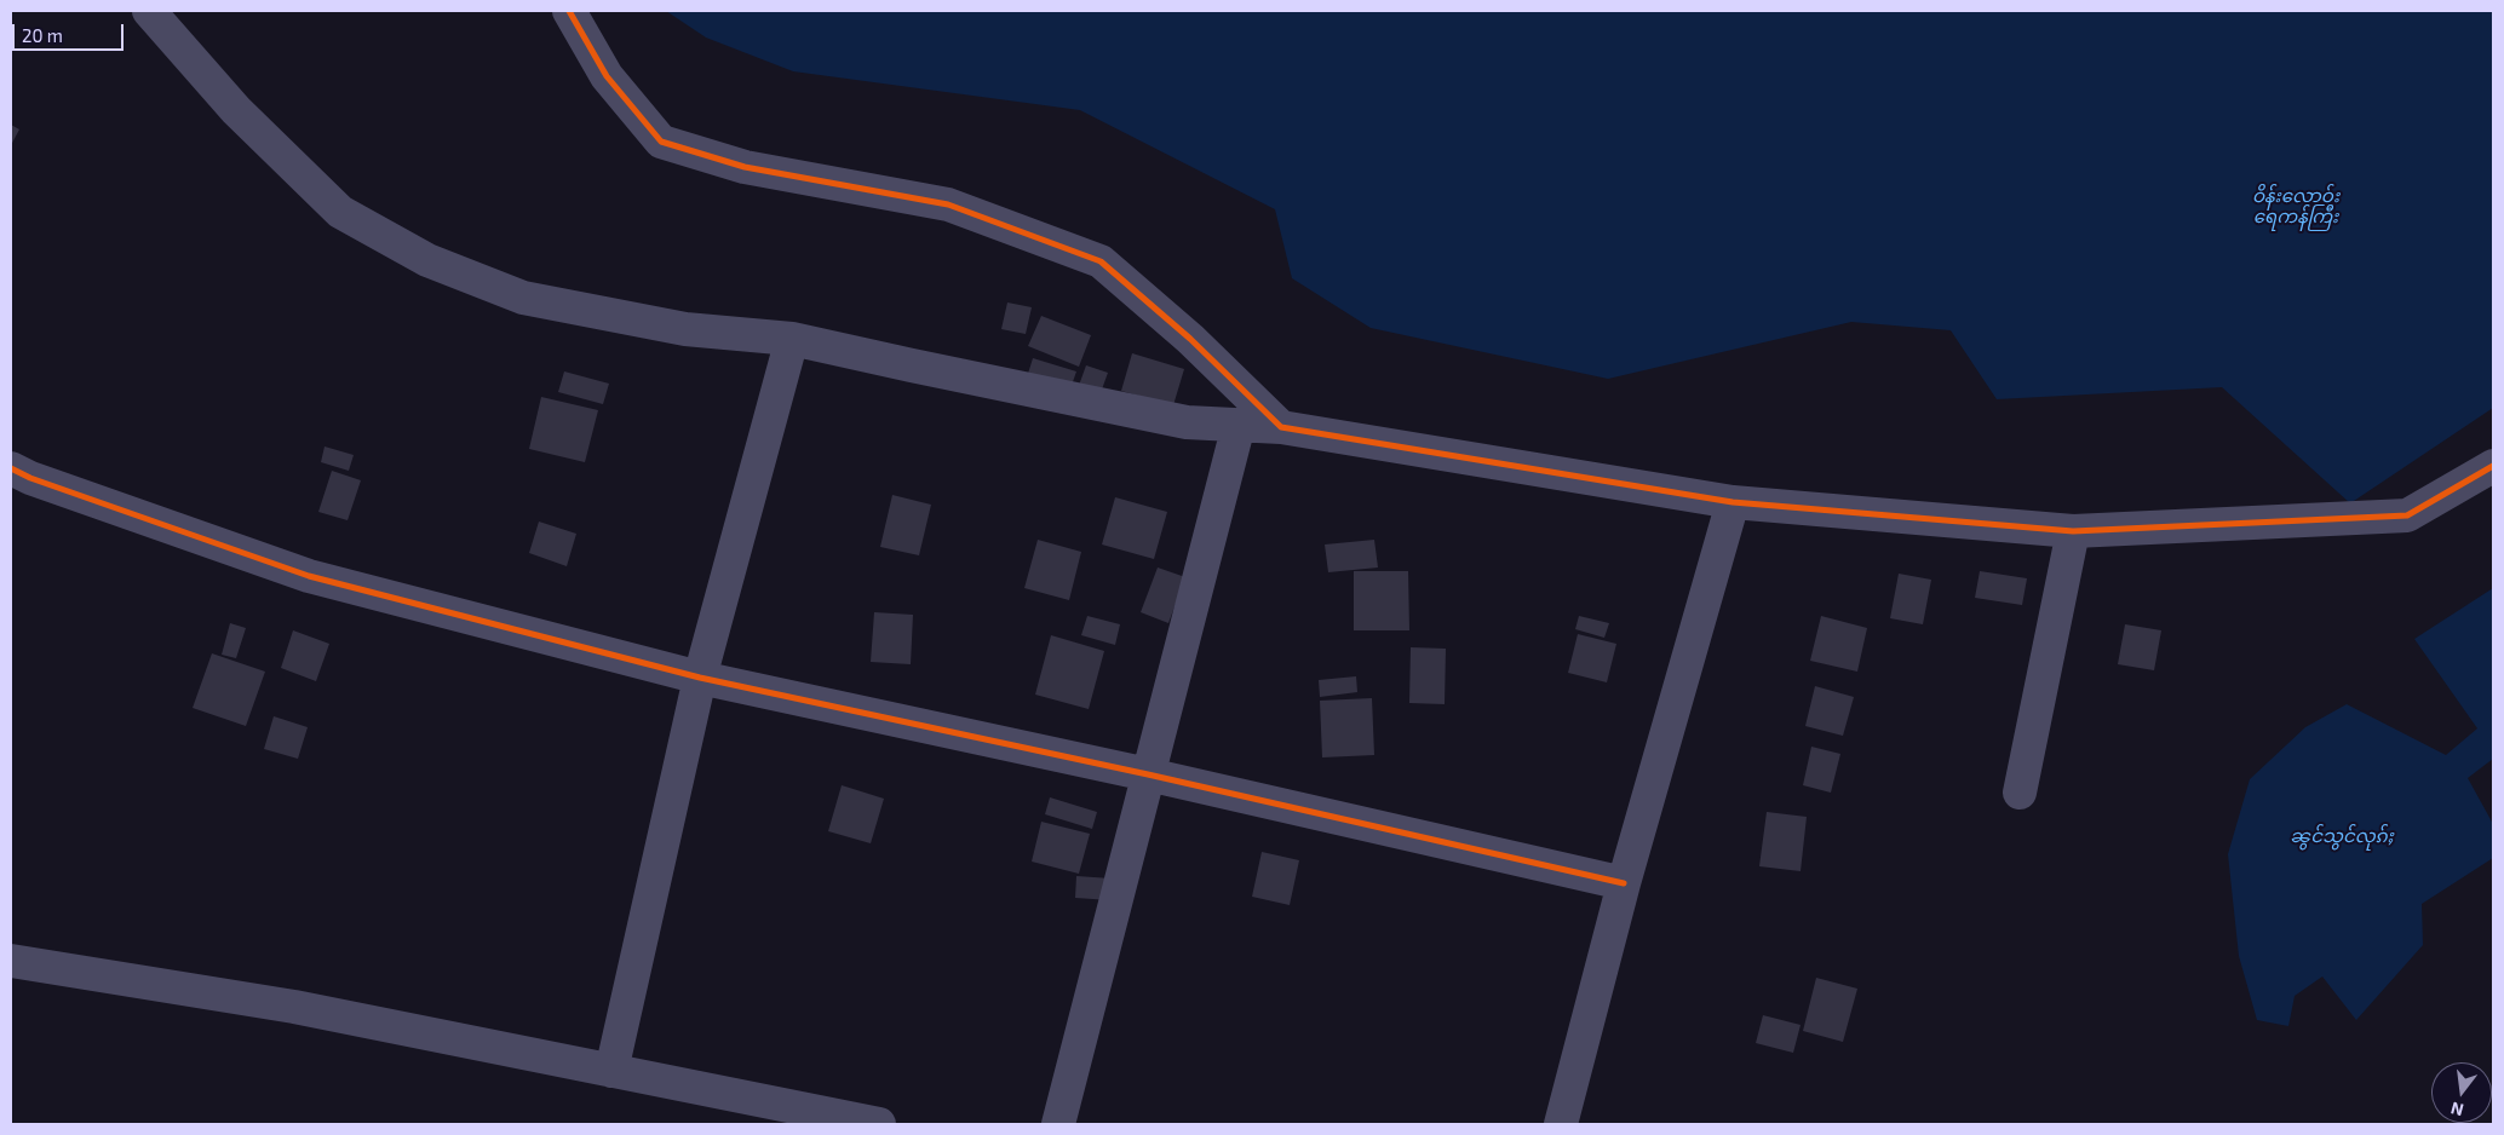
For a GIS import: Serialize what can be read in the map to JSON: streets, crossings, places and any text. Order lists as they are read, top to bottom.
{
  "water": ["ဝိန်းလောဝ်း ရေကန်ကြီး", "ၼွင်သွင်လုၵ်ႈ"],
  "scale_bar": "20 m",
  "north": "bottom"
}
